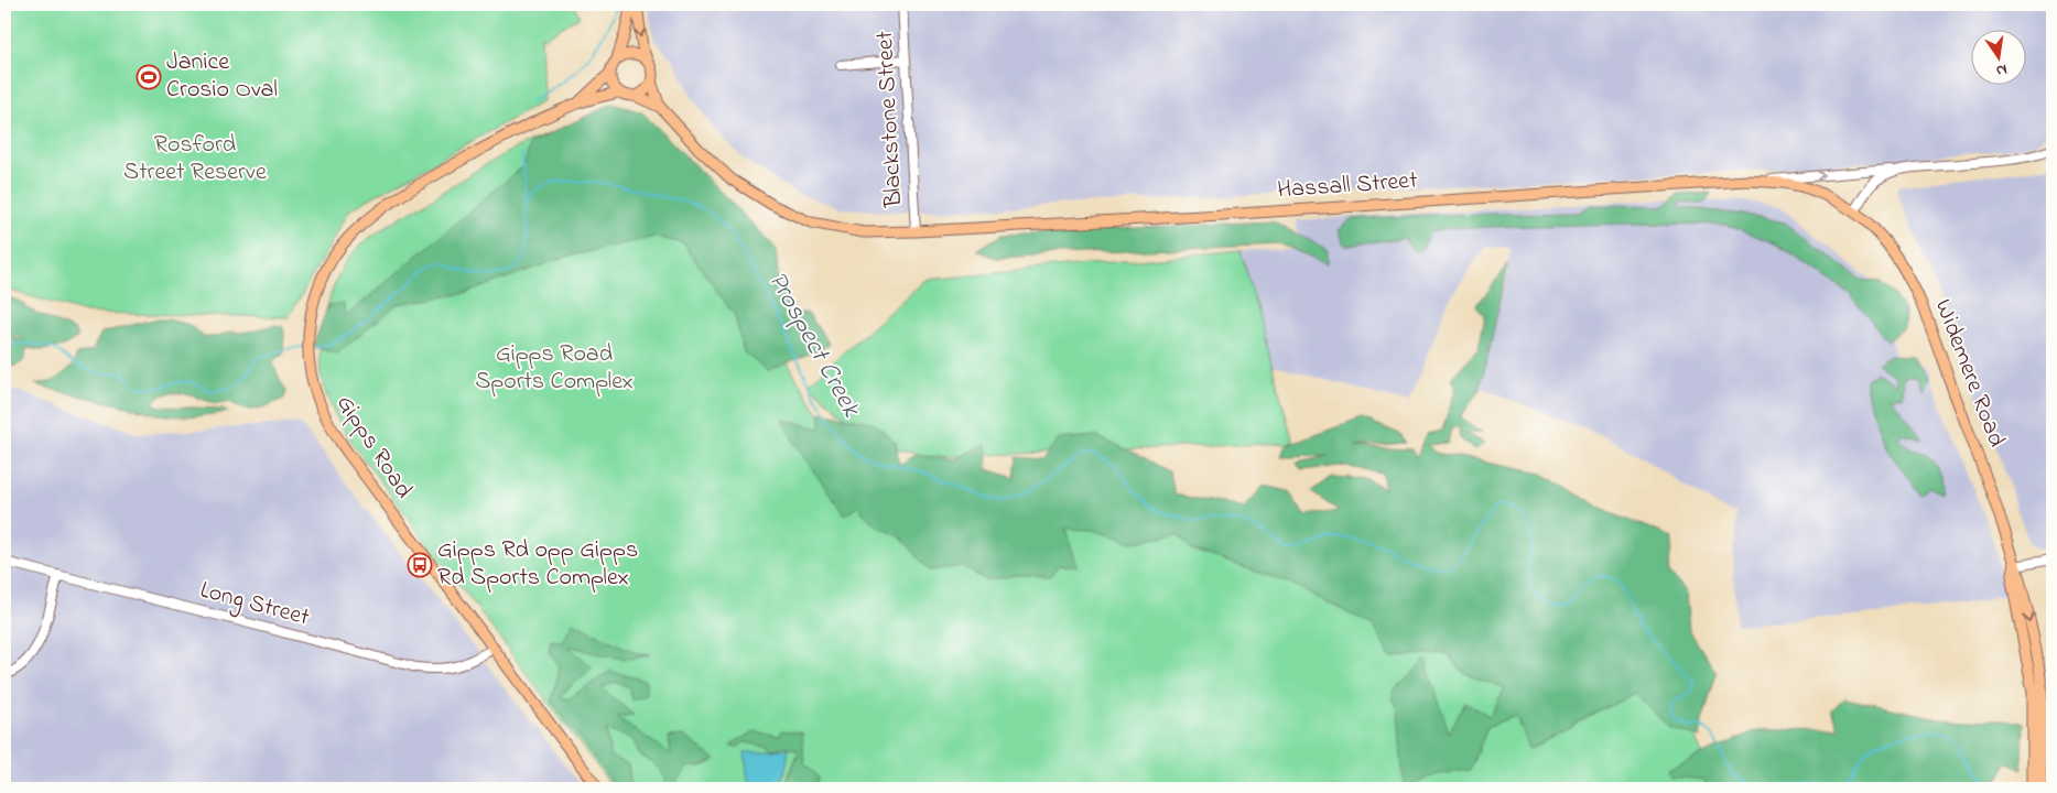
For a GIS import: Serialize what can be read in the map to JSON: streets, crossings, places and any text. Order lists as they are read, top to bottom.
{
  "streets": {
    "main road": ["Hassall Street", "Widemere Road", "Gipps Road"],
    "street": ["Blackstone Street", "Long Street"]
  },
  "crossings": [
    ["Blackstone Street", "Hassall Street"],
    ["Hassall Street", "Widemere Road"],
    ["Hassall Street", "Gipps Road"],
    ["Gipps Road", "Long Street"]
  ],
  "water": ["Prospect Creek"],
  "parks": ["Rosford Street Reserve", "Gipps Road Sports Complex"],
  "places": {
    "sports": ["Janice Crosio Oval"],
    "bus stop": ["Gipps Rd opp Gipps Rd Sports Complex"]
  },
  "north": "bottom"
}
